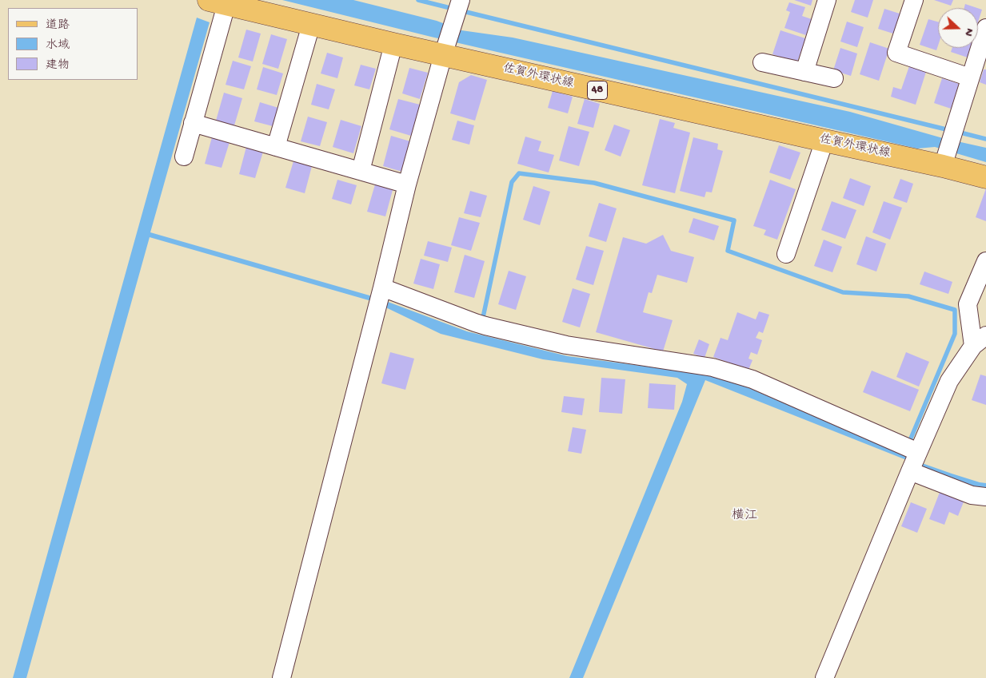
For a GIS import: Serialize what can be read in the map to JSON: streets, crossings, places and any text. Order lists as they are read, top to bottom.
{
  "streets": {
    "main road": ["佐賀外環状線", "48"]
  },
  "districts": ["横江"],
  "legend": ["道路", "水域", "建物"],
  "north": "right"
}
